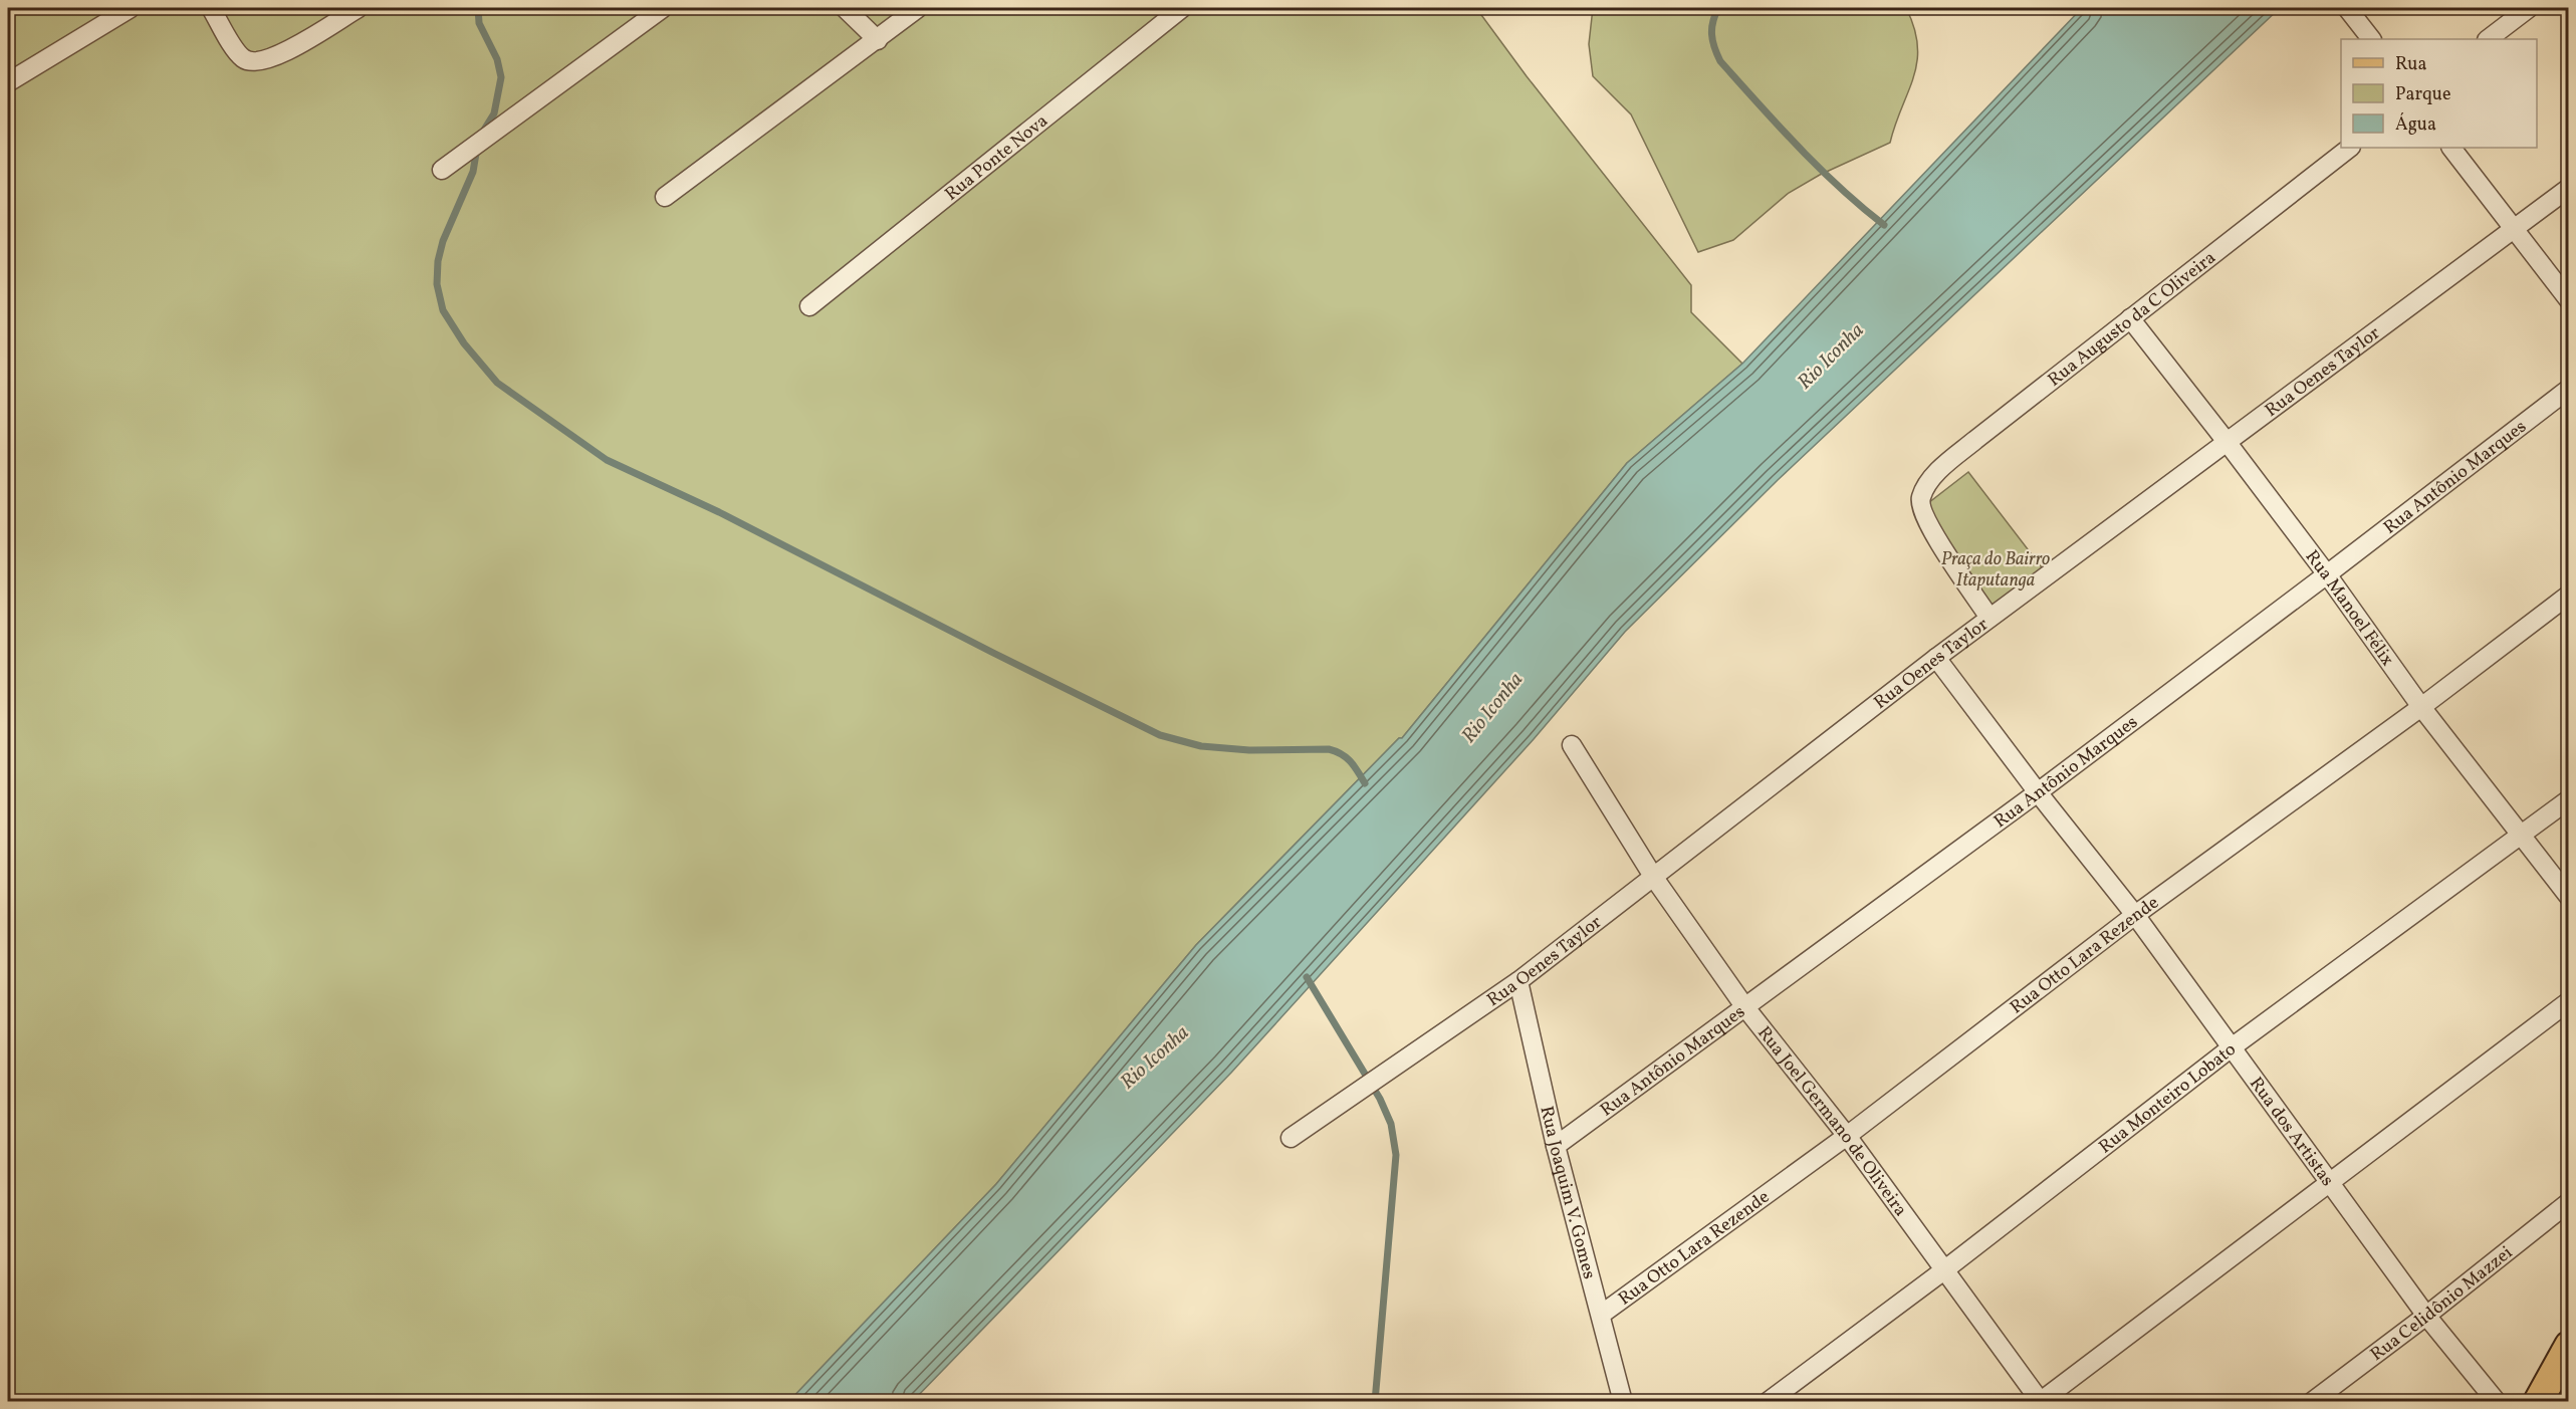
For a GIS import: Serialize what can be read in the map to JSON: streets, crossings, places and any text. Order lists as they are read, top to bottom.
{
  "streets": {
    "street": [
      "Rua Ponte Nova",
      "Rua Augusto da C Oliveira",
      "Rua Oenes Taylor",
      "Rua Antônio Marques",
      "Rua Manoel Félix",
      "Rua Otto Lara Rezende",
      "Rua Monteiro Lobato",
      "Rua Joel Germano de Oliveira",
      "Rua dos Artistas",
      "Rua Joaquim V. Gomes",
      "Rua Celidônio Mazzei"
    ]
  },
  "crossings": [
    ["Rua Augusto da C Oliveira", "Rua Oenes Taylor"],
    ["Rua Augusto da C Oliveira", "Rua Manoel Félix"],
    ["Rua Oenes Taylor", "Rua Manoel Félix"],
    ["Rua Oenes Taylor", "Rua Joel Germano de Oliveira"],
    ["Rua Oenes Taylor", "Rua dos Artistas"],
    ["Rua Oenes Taylor", "Rua Joaquim V. Gomes"],
    ["Rua Antônio Marques", "Rua Manoel Félix"],
    ["Rua Antônio Marques", "Rua Joel Germano de Oliveira"],
    ["Rua Antônio Marques", "Rua dos Artistas"],
    ["Rua Antônio Marques", "Rua Joaquim V. Gomes"],
    ["Rua Manoel Félix", "Rua Otto Lara Rezende"],
    ["Rua Manoel Félix", "Rua Monteiro Lobato"],
    ["Rua Otto Lara Rezende", "Rua Joel Germano de Oliveira"],
    ["Rua Otto Lara Rezende", "Rua dos Artistas"],
    ["Rua Otto Lara Rezende", "Rua Joaquim V. Gomes"],
    ["Rua Monteiro Lobato", "Rua Joel Germano de Oliveira"],
    ["Rua Monteiro Lobato", "Rua dos Artistas"],
    ["Rua dos Artistas", "Rua Celidônio Mazzei"]
  ],
  "water": ["Rio Iconha"],
  "parks": ["Praça do Bairro Itaputanga"],
  "legend": ["Rua", "Parque", "Água"]
}
